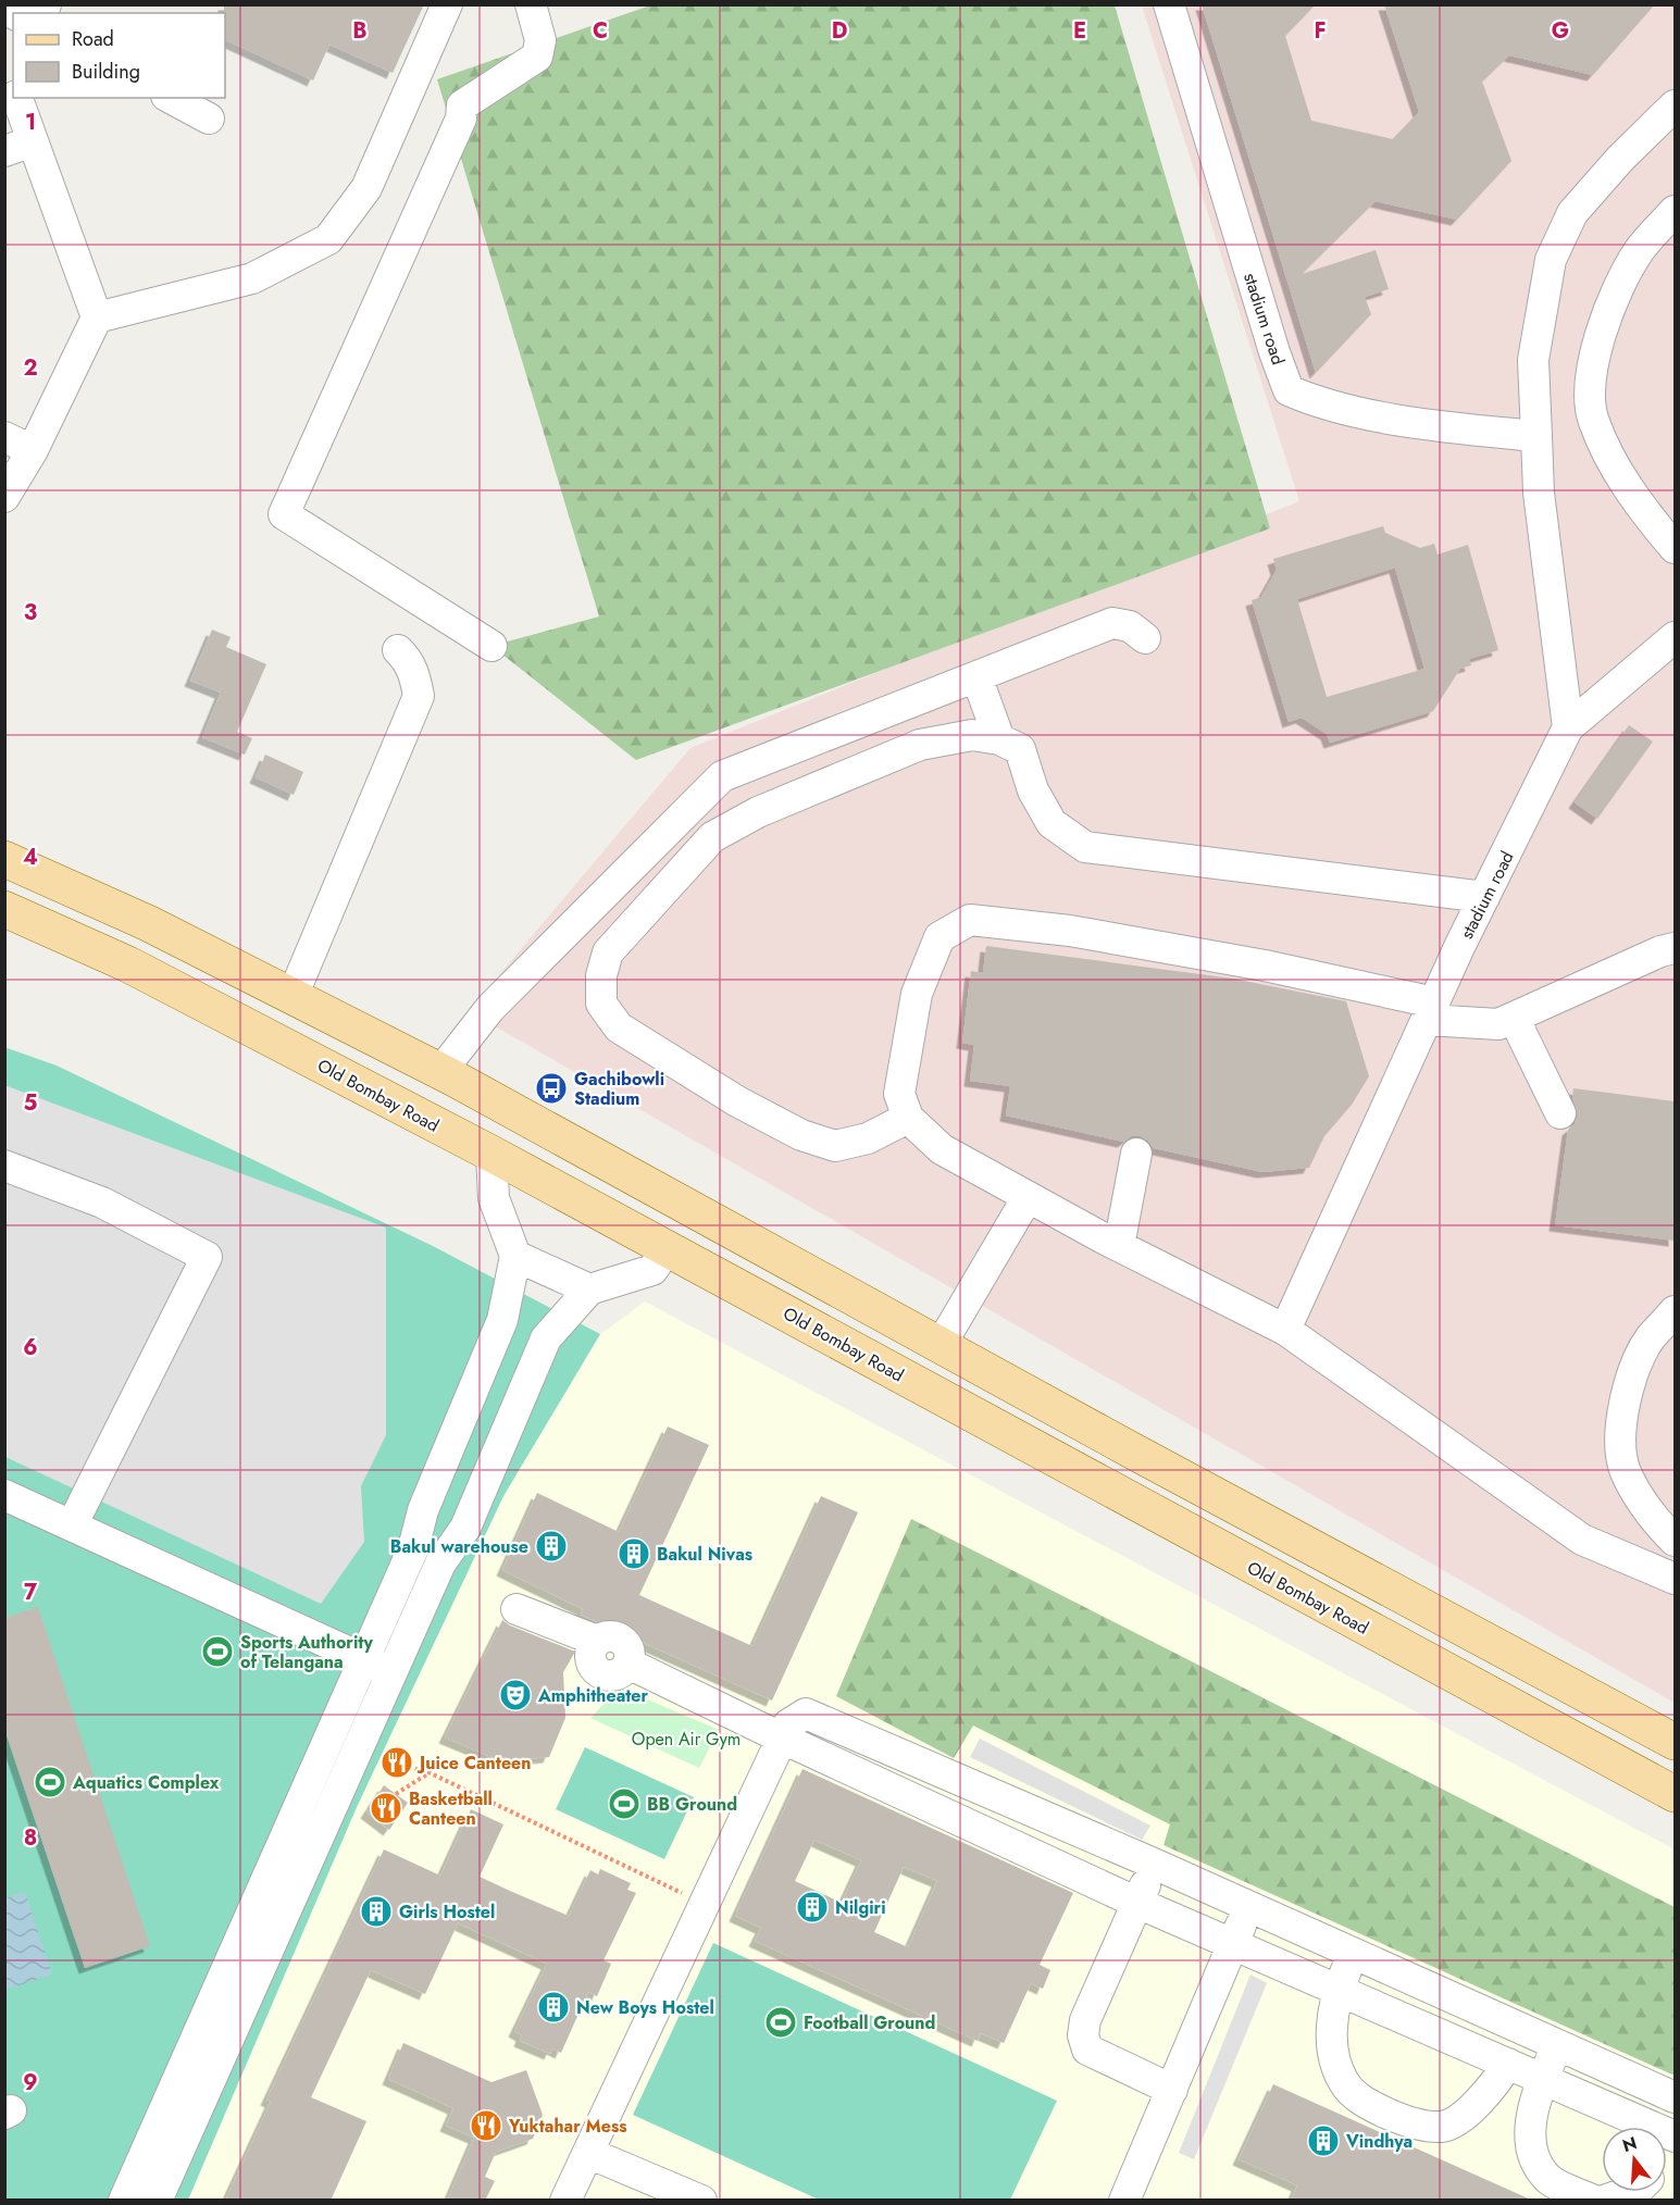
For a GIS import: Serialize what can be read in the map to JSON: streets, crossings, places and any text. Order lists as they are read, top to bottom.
{
  "streets": {
    "main road": ["Old Bombay Road"],
    "street": ["stadium road"]
  },
  "parks": ["Open Air Gym"],
  "places": {
    "bus stop": ["Gachibowli Stadium"],
    "building": [
      "Bakul warehouse",
      "Bakul Nivas",
      "Nilgiri",
      "Girls Hostel",
      "New Boys Hostel",
      "Vindhya"
    ],
    "sports": [
      "Sports Authority of Telangana",
      "Aquatics Complex",
      "BB Ground",
      "Football Ground"
    ],
    "theatre": ["Amphitheater"],
    "restaurant": ["Juice Canteen", "Basketball Canteen", "Yuktahar Mess"]
  },
  "legend": ["Road", "Building"],
  "north": "top",
  "grid": {
    "columns": [
      "B",
      "C",
      "D",
      "E",
      "F",
      "G"
    ],
    "rows": [
      "1",
      "2",
      "3",
      "4",
      "5",
      "6",
      "7",
      "8",
      "9"
    ]
  }
}
